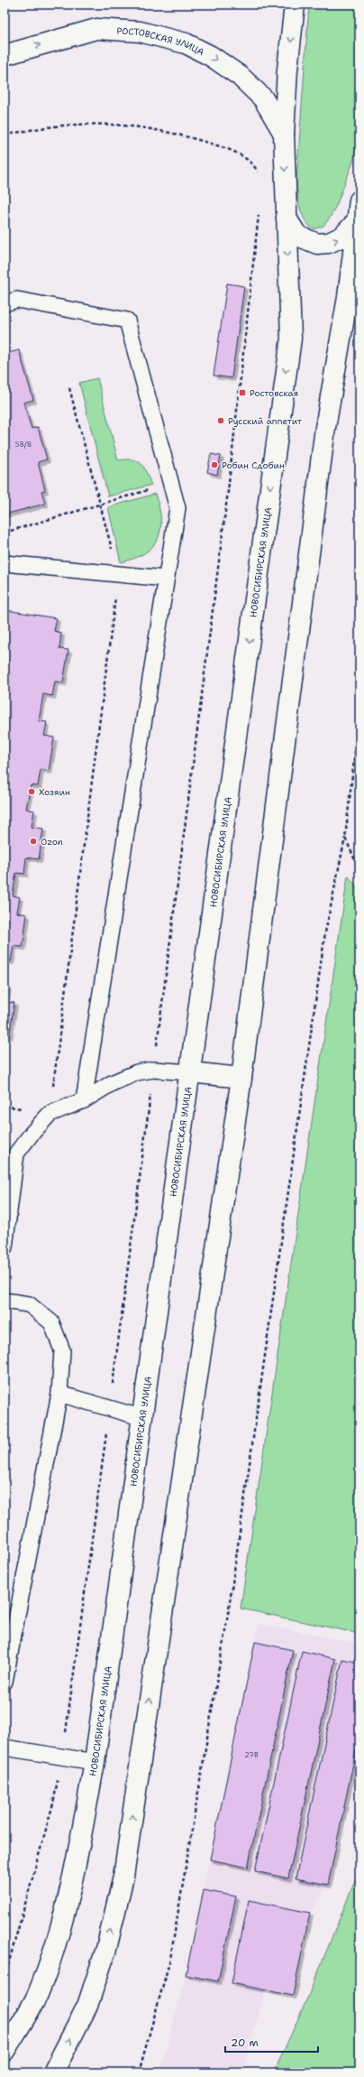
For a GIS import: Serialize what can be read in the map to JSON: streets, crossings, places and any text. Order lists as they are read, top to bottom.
{
  "streets": {
    "main road": ["РОСТОВСКАЯ УЛИЦА", "НОВОСИБИРСКАЯ УЛИЦА"]
  },
  "crossings": [
    ["РОСТОВСКАЯ УЛИЦА", "НОВОСИБИРСКАЯ УЛИЦА"]
  ],
  "one_way": ["РОСТОВСКАЯ УЛИЦА"],
  "places": {
    "transit": ["Ростовская"],
    "other": [
      "Русский аппетит",
      "Робин Сдобин",
      "Хозяин",
      "Ozon"
    ]
  },
  "house_numbers": ["58/8", "27В"],
  "scale_bar": "20 m"
}
